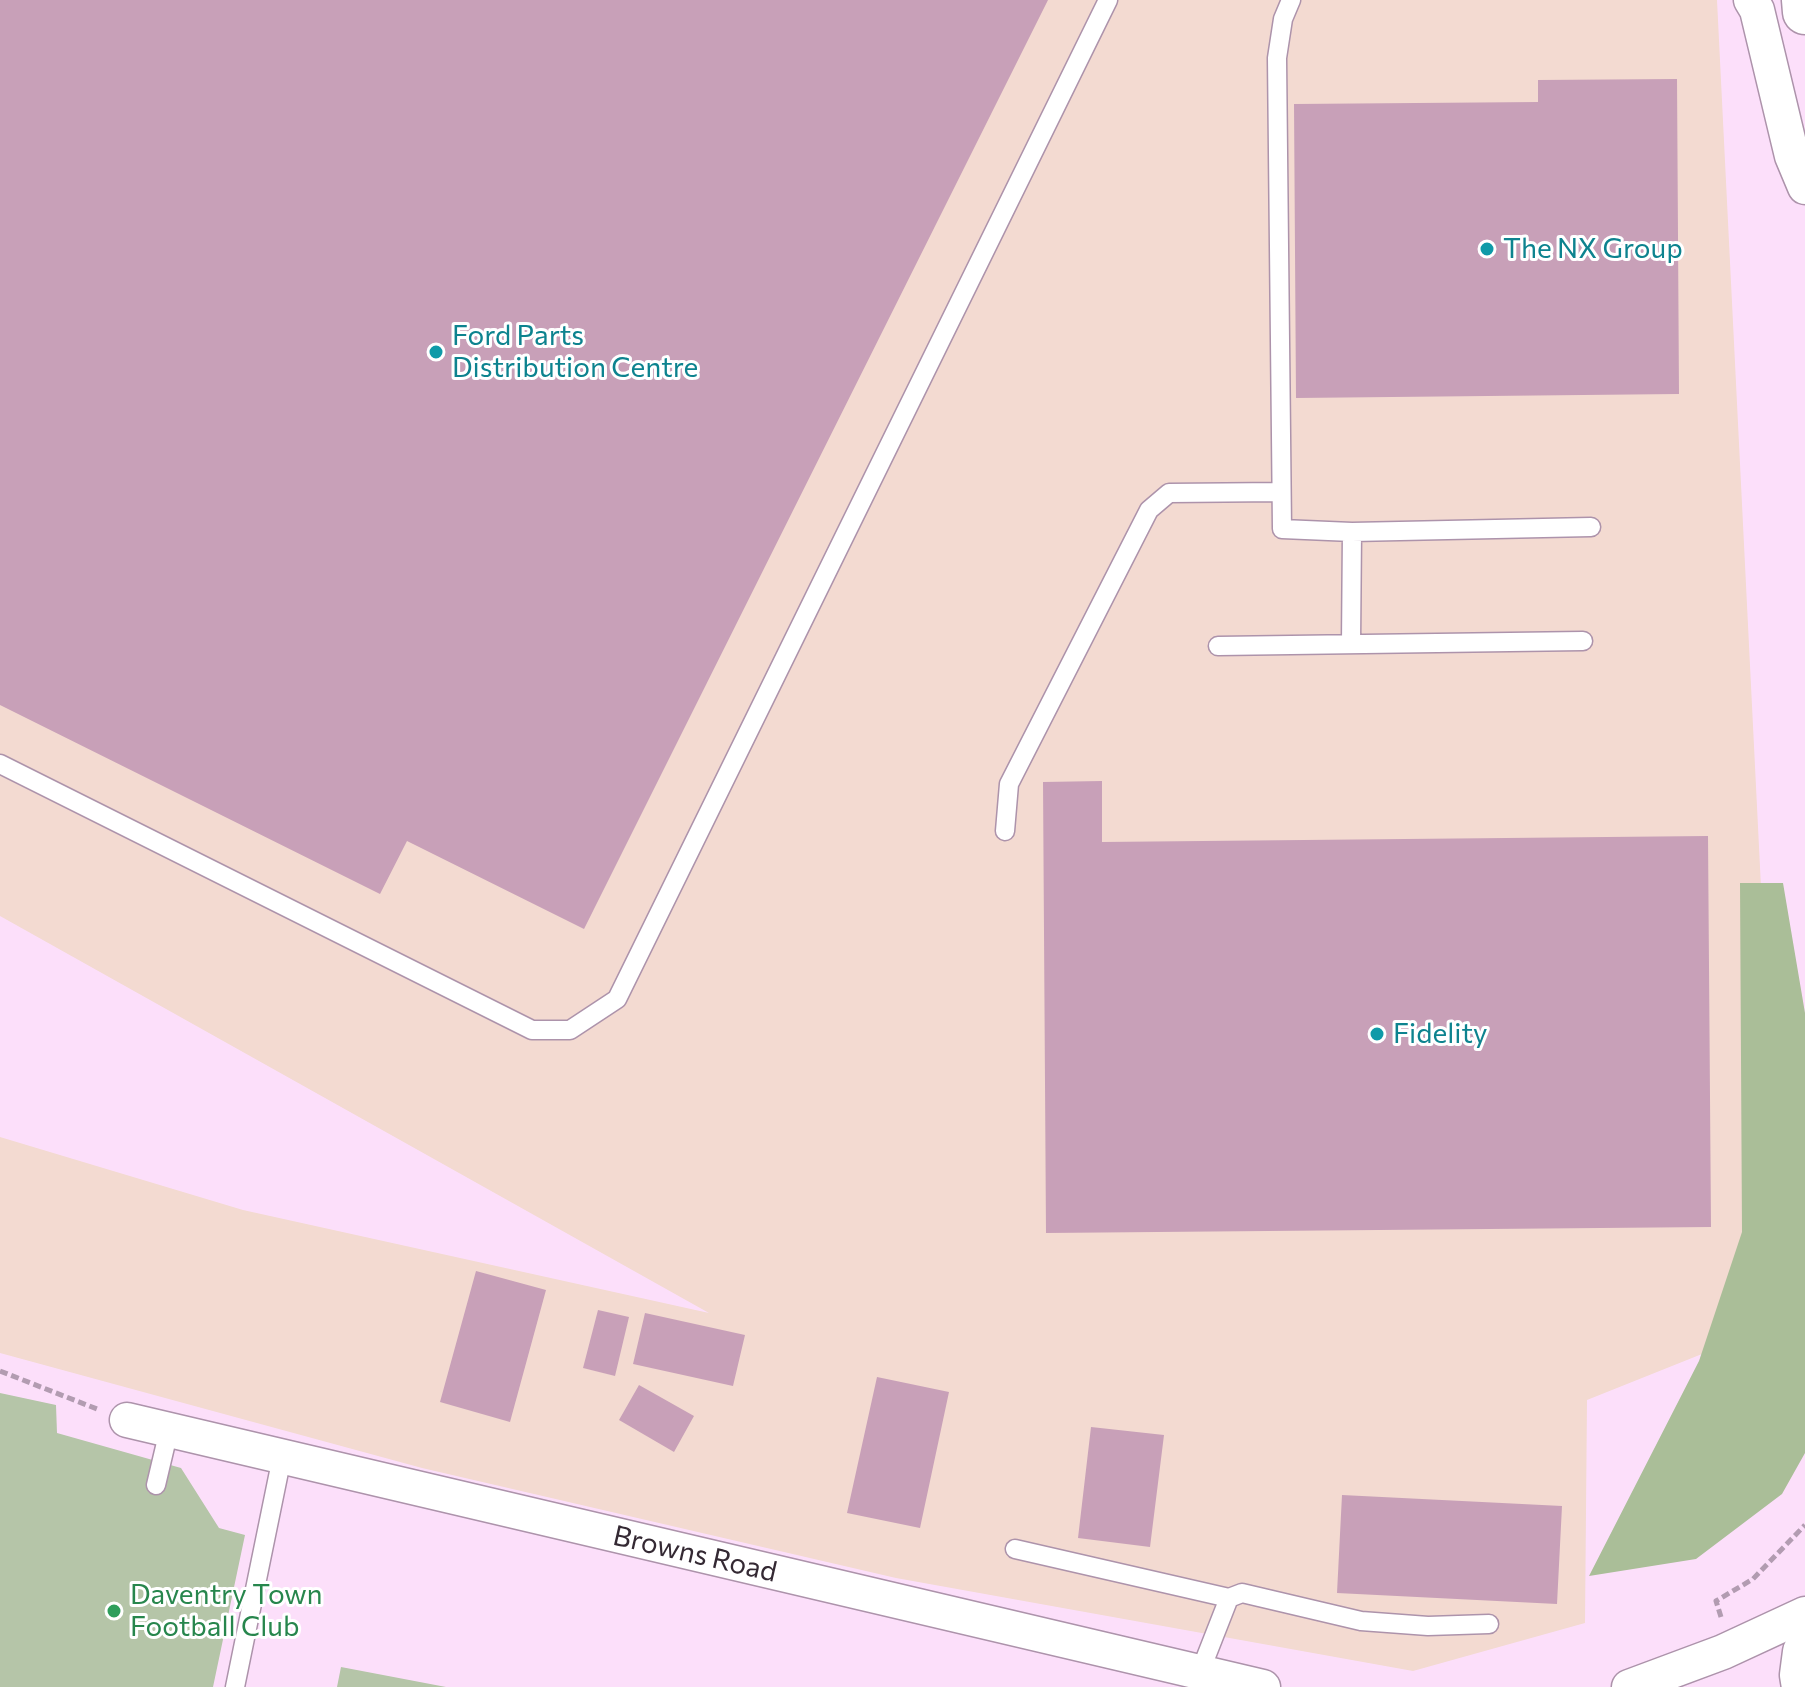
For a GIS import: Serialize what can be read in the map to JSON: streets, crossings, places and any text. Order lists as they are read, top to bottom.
{
  "streets": {
    "street": ["Browns Road"]
  },
  "places": [
    "The NX Group",
    "Ford Parts Distribution Centre",
    "Fidelity",
    "Daventry Town Football Club"
  ]
}
